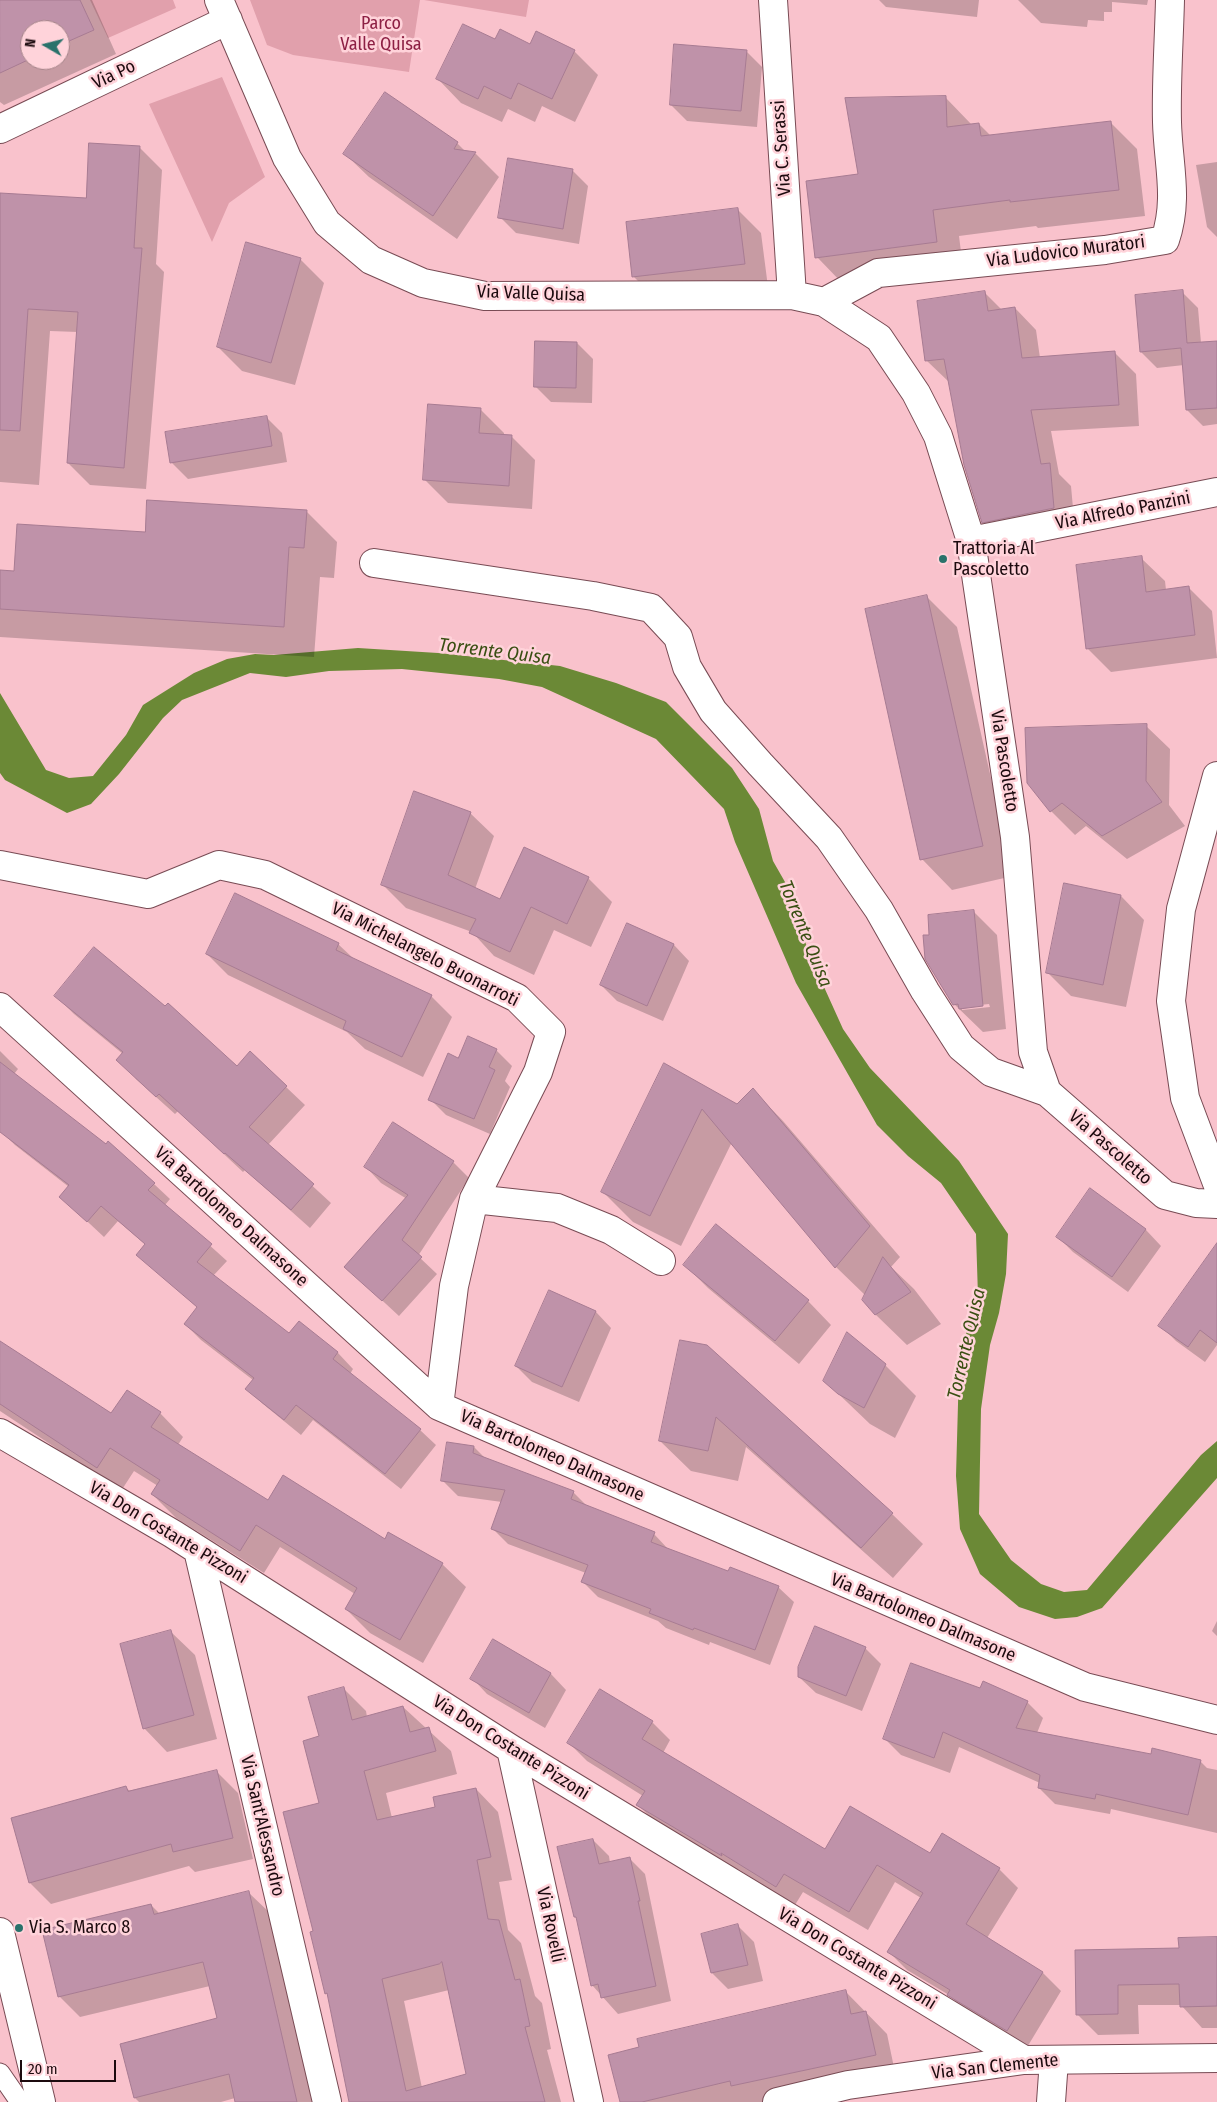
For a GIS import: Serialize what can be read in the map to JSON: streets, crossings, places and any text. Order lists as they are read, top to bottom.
{
  "streets": {
    "street": [
      "Via Po",
      "Via C. Serassi",
      "Via Ludovico Muratori",
      "Via Valle Quisa",
      "Via Alfredo Panzini",
      "Via Pascoletto",
      "Via Michelangelo Buonarroti",
      "Via Bartolomeo Dalmasone",
      "Via Don Costante Pizzoni",
      "Via Sant'Alessandro",
      "Via Rovelli",
      "Via San Clemente"
    ]
  },
  "crossings": [
    ["Via Po", "Via Valle Quisa"],
    ["Via C. Serassi", "Via Valle Quisa"],
    ["Via C. Serassi", "Via Pascoletto"],
    ["Via Ludovico Muratori", "Via Pascoletto"],
    ["Via Valle Quisa", "Via Pascoletto"],
    ["Via Alfredo Panzini", "Via Pascoletto"],
    ["Via Michelangelo Buonarroti", "Via Bartolomeo Dalmasone"],
    ["Via Don Costante Pizzoni", "Via Sant'Alessandro"],
    ["Via Don Costante Pizzoni", "Via Rovelli"],
    ["Via Don Costante Pizzoni", "Via San Clemente"]
  ],
  "water": ["Torrente Quisa"],
  "parks": ["Parco Valle Quisa"],
  "places": ["Trattoria Al Pascoletto", "Via S. Marco 8"],
  "scale_bar": "20 m",
  "north": "left"
}
